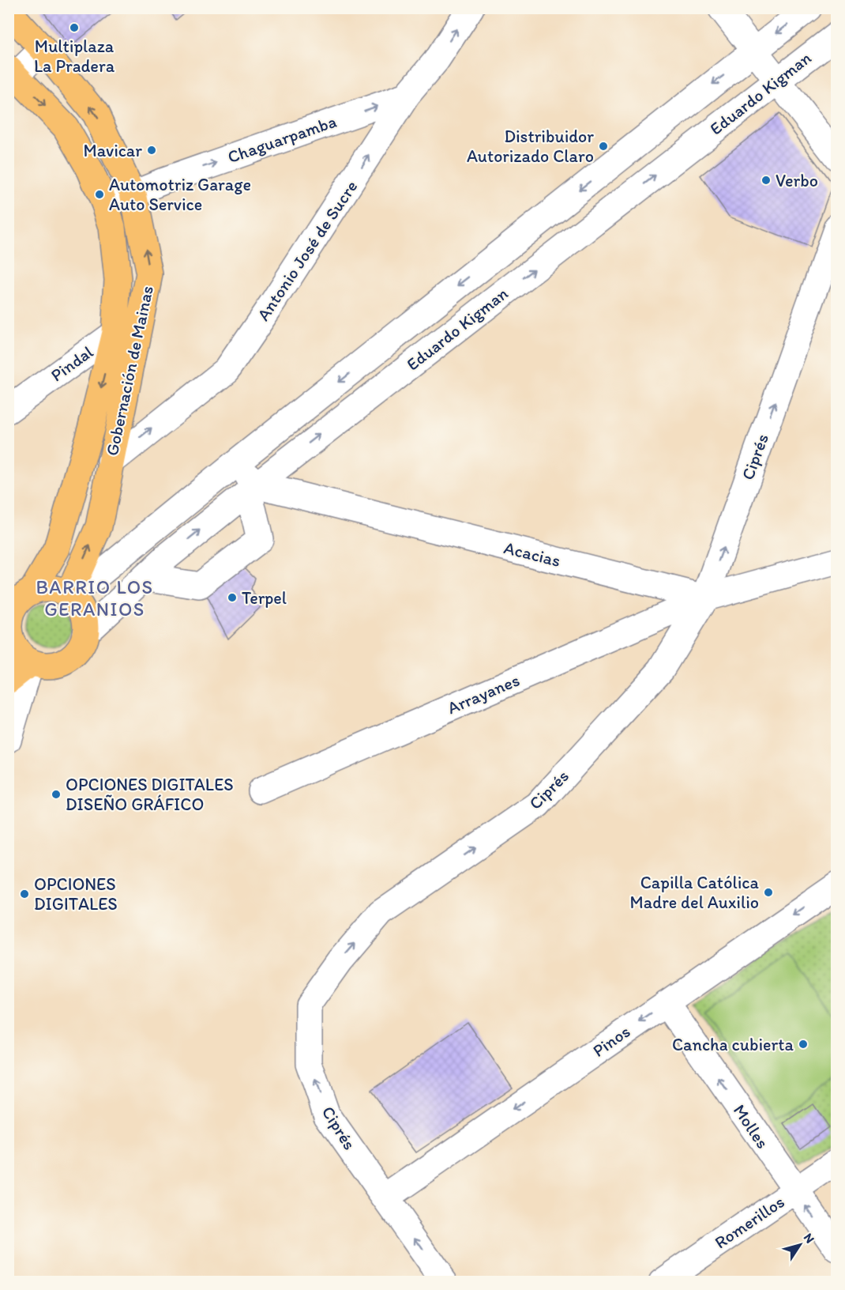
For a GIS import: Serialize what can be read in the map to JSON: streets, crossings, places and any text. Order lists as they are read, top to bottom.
{
  "streets": {
    "main road": ["Gobernación de Mainas"],
    "street": [
      "Eduardo Kigman",
      "Chaguarpamba",
      "Antonio José de Sucre",
      "Pindal",
      "Ciprés",
      "Acacias",
      "Arrayanes",
      "Pinos",
      "Molles",
      "Romerillos"
    ]
  },
  "crossings": [
    ["Eduardo Kigman", "Gobernación de Mainas"],
    ["Eduardo Kigman", "Acacias"],
    ["Chaguarpamba", "Antonio José de Sucre"],
    ["Chaguarpamba", "Gobernación de Mainas"],
    ["Antonio José de Sucre", "Gobernación de Mainas"],
    ["Pindal", "Gobernación de Mainas"],
    ["Ciprés", "Acacias"],
    ["Ciprés", "Arrayanes"],
    ["Ciprés", "Pinos"],
    ["Acacias", "Arrayanes"],
    ["Pinos", "Molles"],
    ["Molles", "Romerillos"]
  ],
  "one_way": [
    "Chaguarpamba",
    "Antonio José de Sucre",
    "Ciprés",
    "Pinos",
    "Molles"
  ],
  "districts": ["BARRIO LOS GERANIOS"],
  "places": [
    "Multiplaza La Pradera",
    "Distribuidor Autorizado Claro",
    "Mavicar",
    "Verbo",
    "Automotriz Garage Auto Service",
    "Terpel",
    "OPCIONES DIGITALES DISEÑO GRÁFICO",
    "Capilla Católica Madre del Auxilio",
    "OPCIONES DIGITALES",
    "Cancha cubierta"
  ],
  "north": "top right"
}
